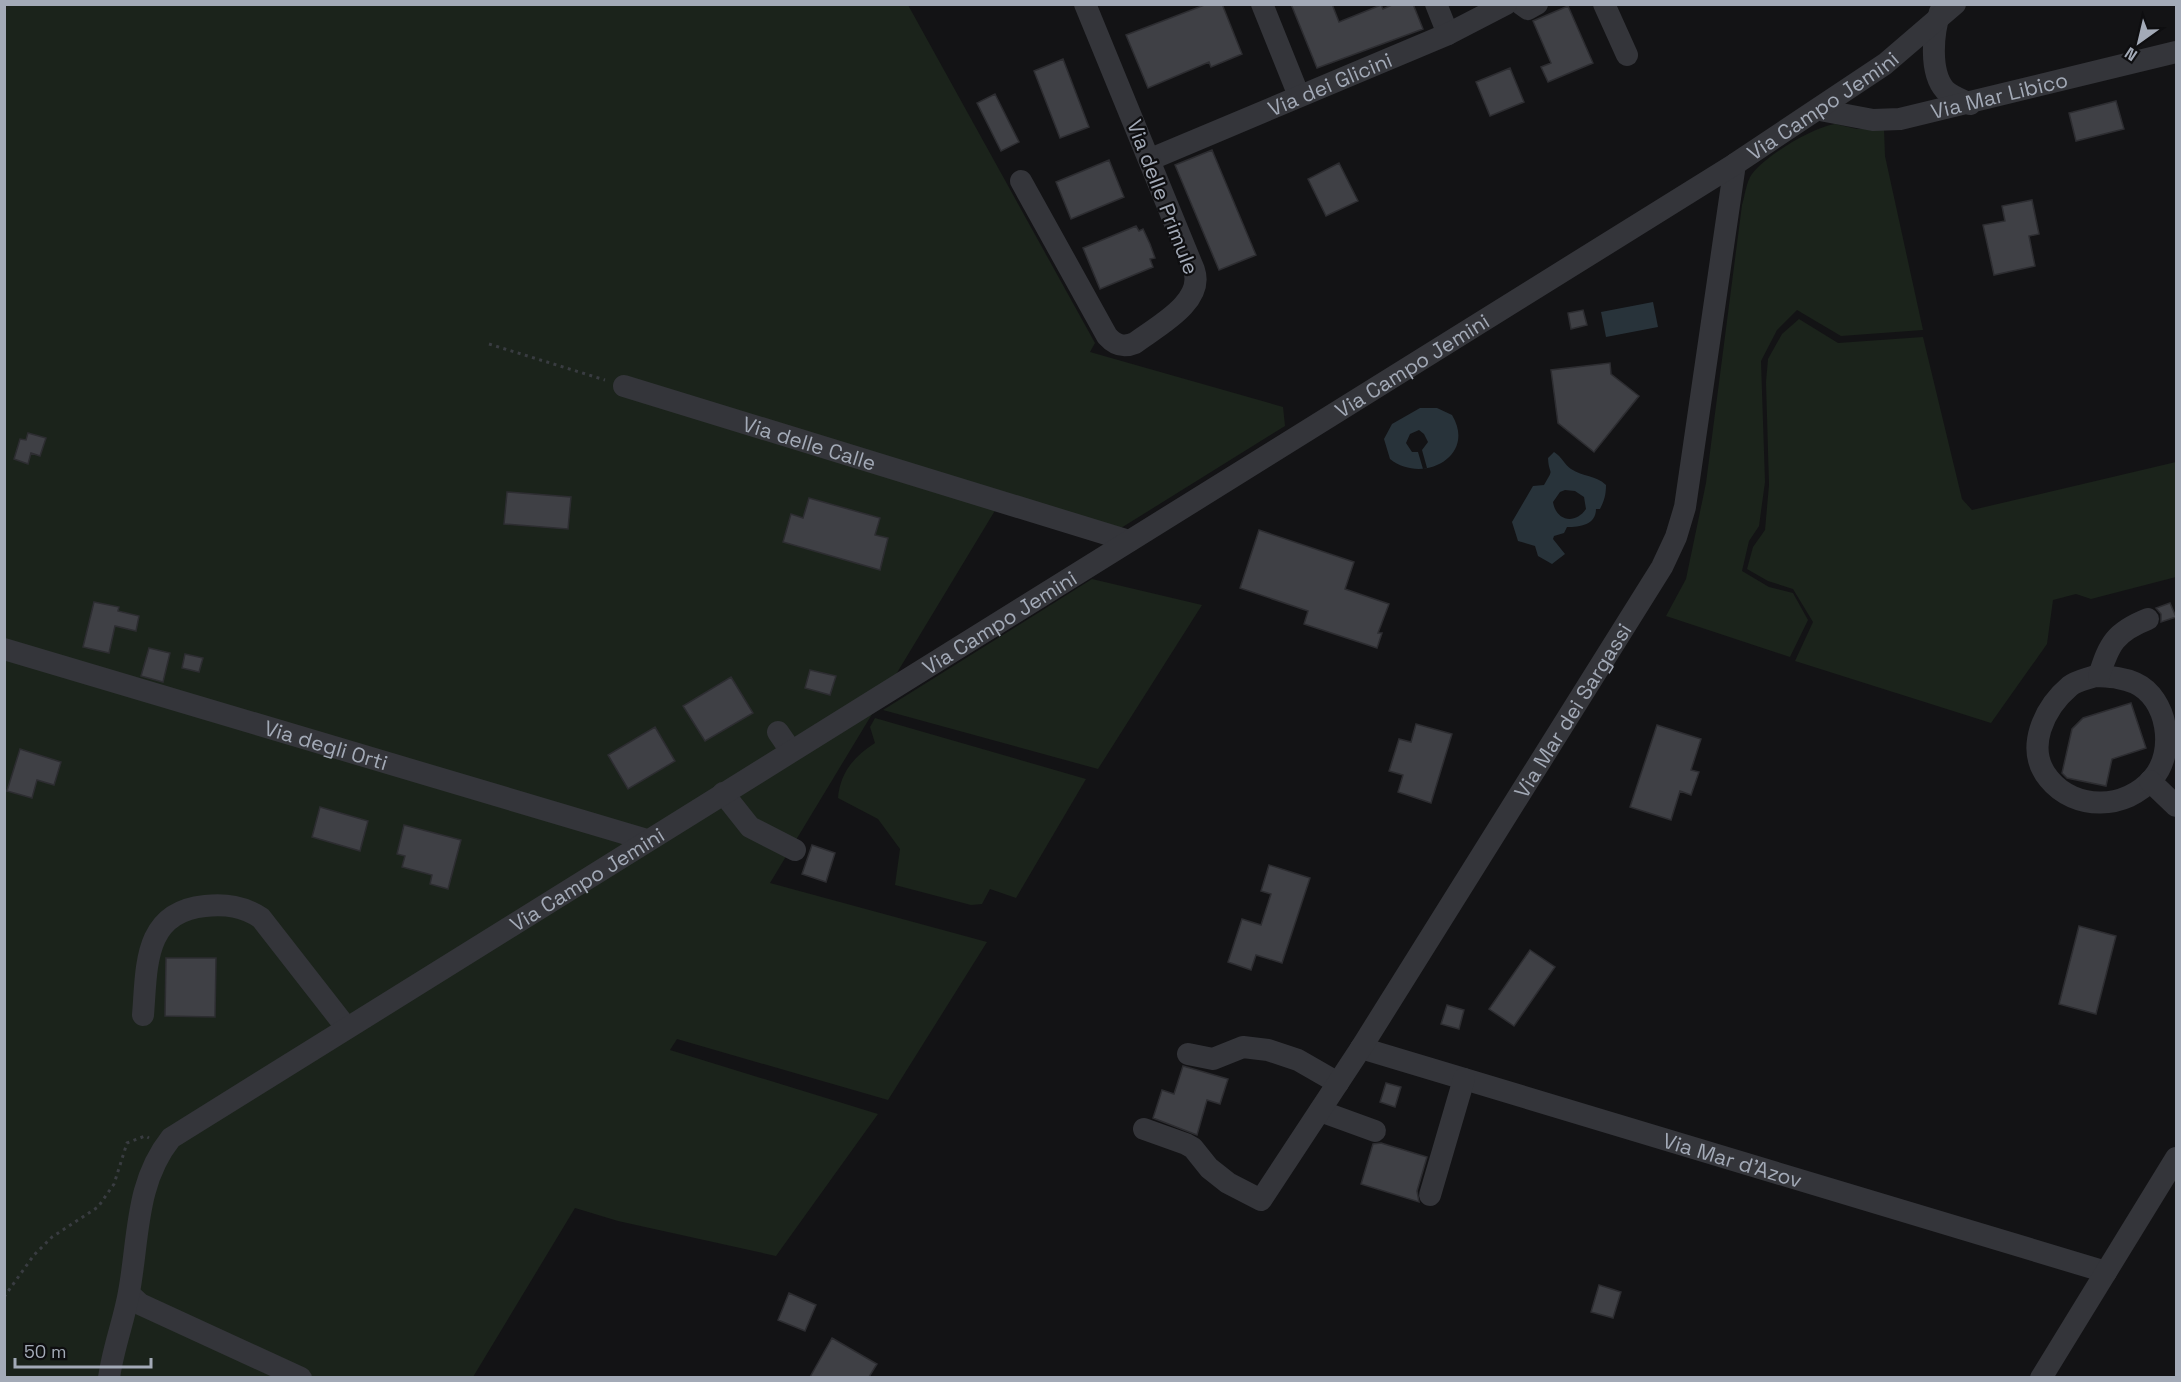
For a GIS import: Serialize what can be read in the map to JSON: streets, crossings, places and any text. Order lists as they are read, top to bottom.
{
  "streets": {
    "street": [
      "Via dei Glicini",
      "Via Mar Libico",
      "Via Campo Jemini",
      "Via delle Primule",
      "Via delle Calle",
      "Via Mar dei Sargassi",
      "Via degli Orti",
      "Via Mar d'Azov"
    ]
  },
  "crossings": [
    ["Via dei Glicini", "Via delle Primule"],
    ["Via Mar Libico", "Via Campo Jemini"],
    ["Via Campo Jemini", "Via delle Calle"],
    ["Via Campo Jemini", "Via Mar dei Sargassi"],
    ["Via Campo Jemini", "Via degli Orti"],
    ["Via Mar dei Sargassi", "Via Mar d'Azov"]
  ],
  "scale_bar": "50 m",
  "north": "bottom left"
}
